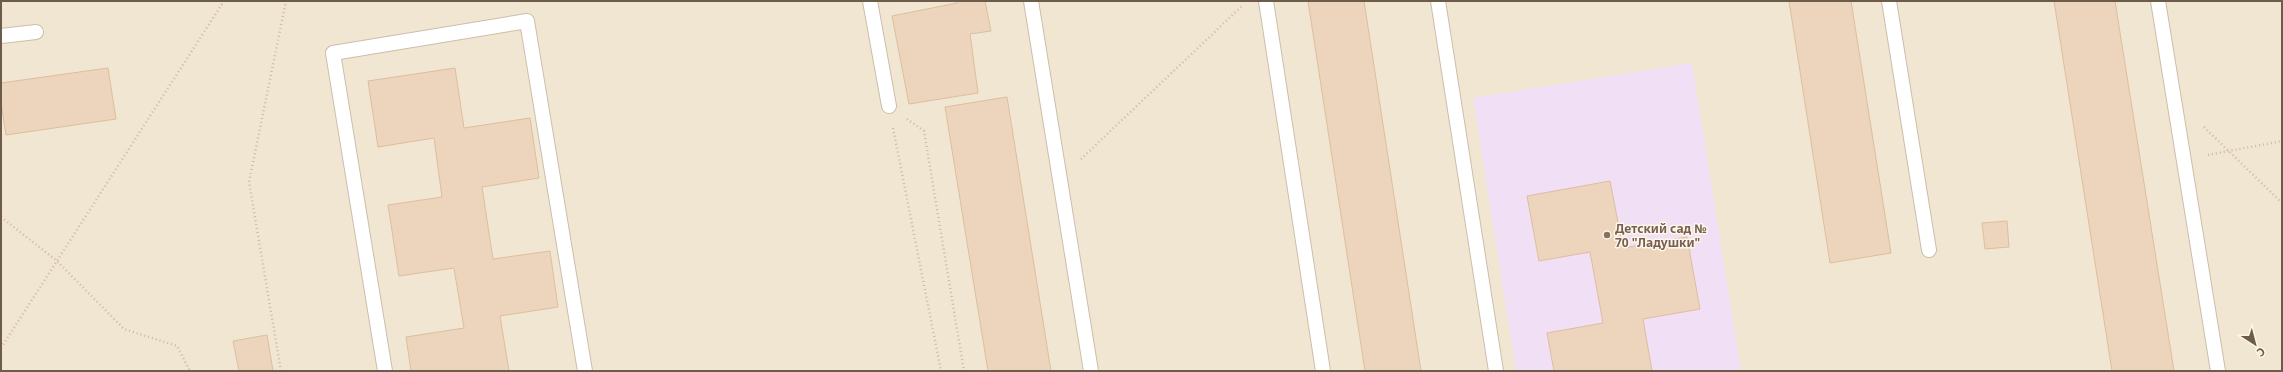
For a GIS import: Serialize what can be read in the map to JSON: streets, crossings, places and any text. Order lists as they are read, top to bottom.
{
  "places": ["Детский сад № 70 \"Ладушки\""],
  "north": "bottom right"
}
